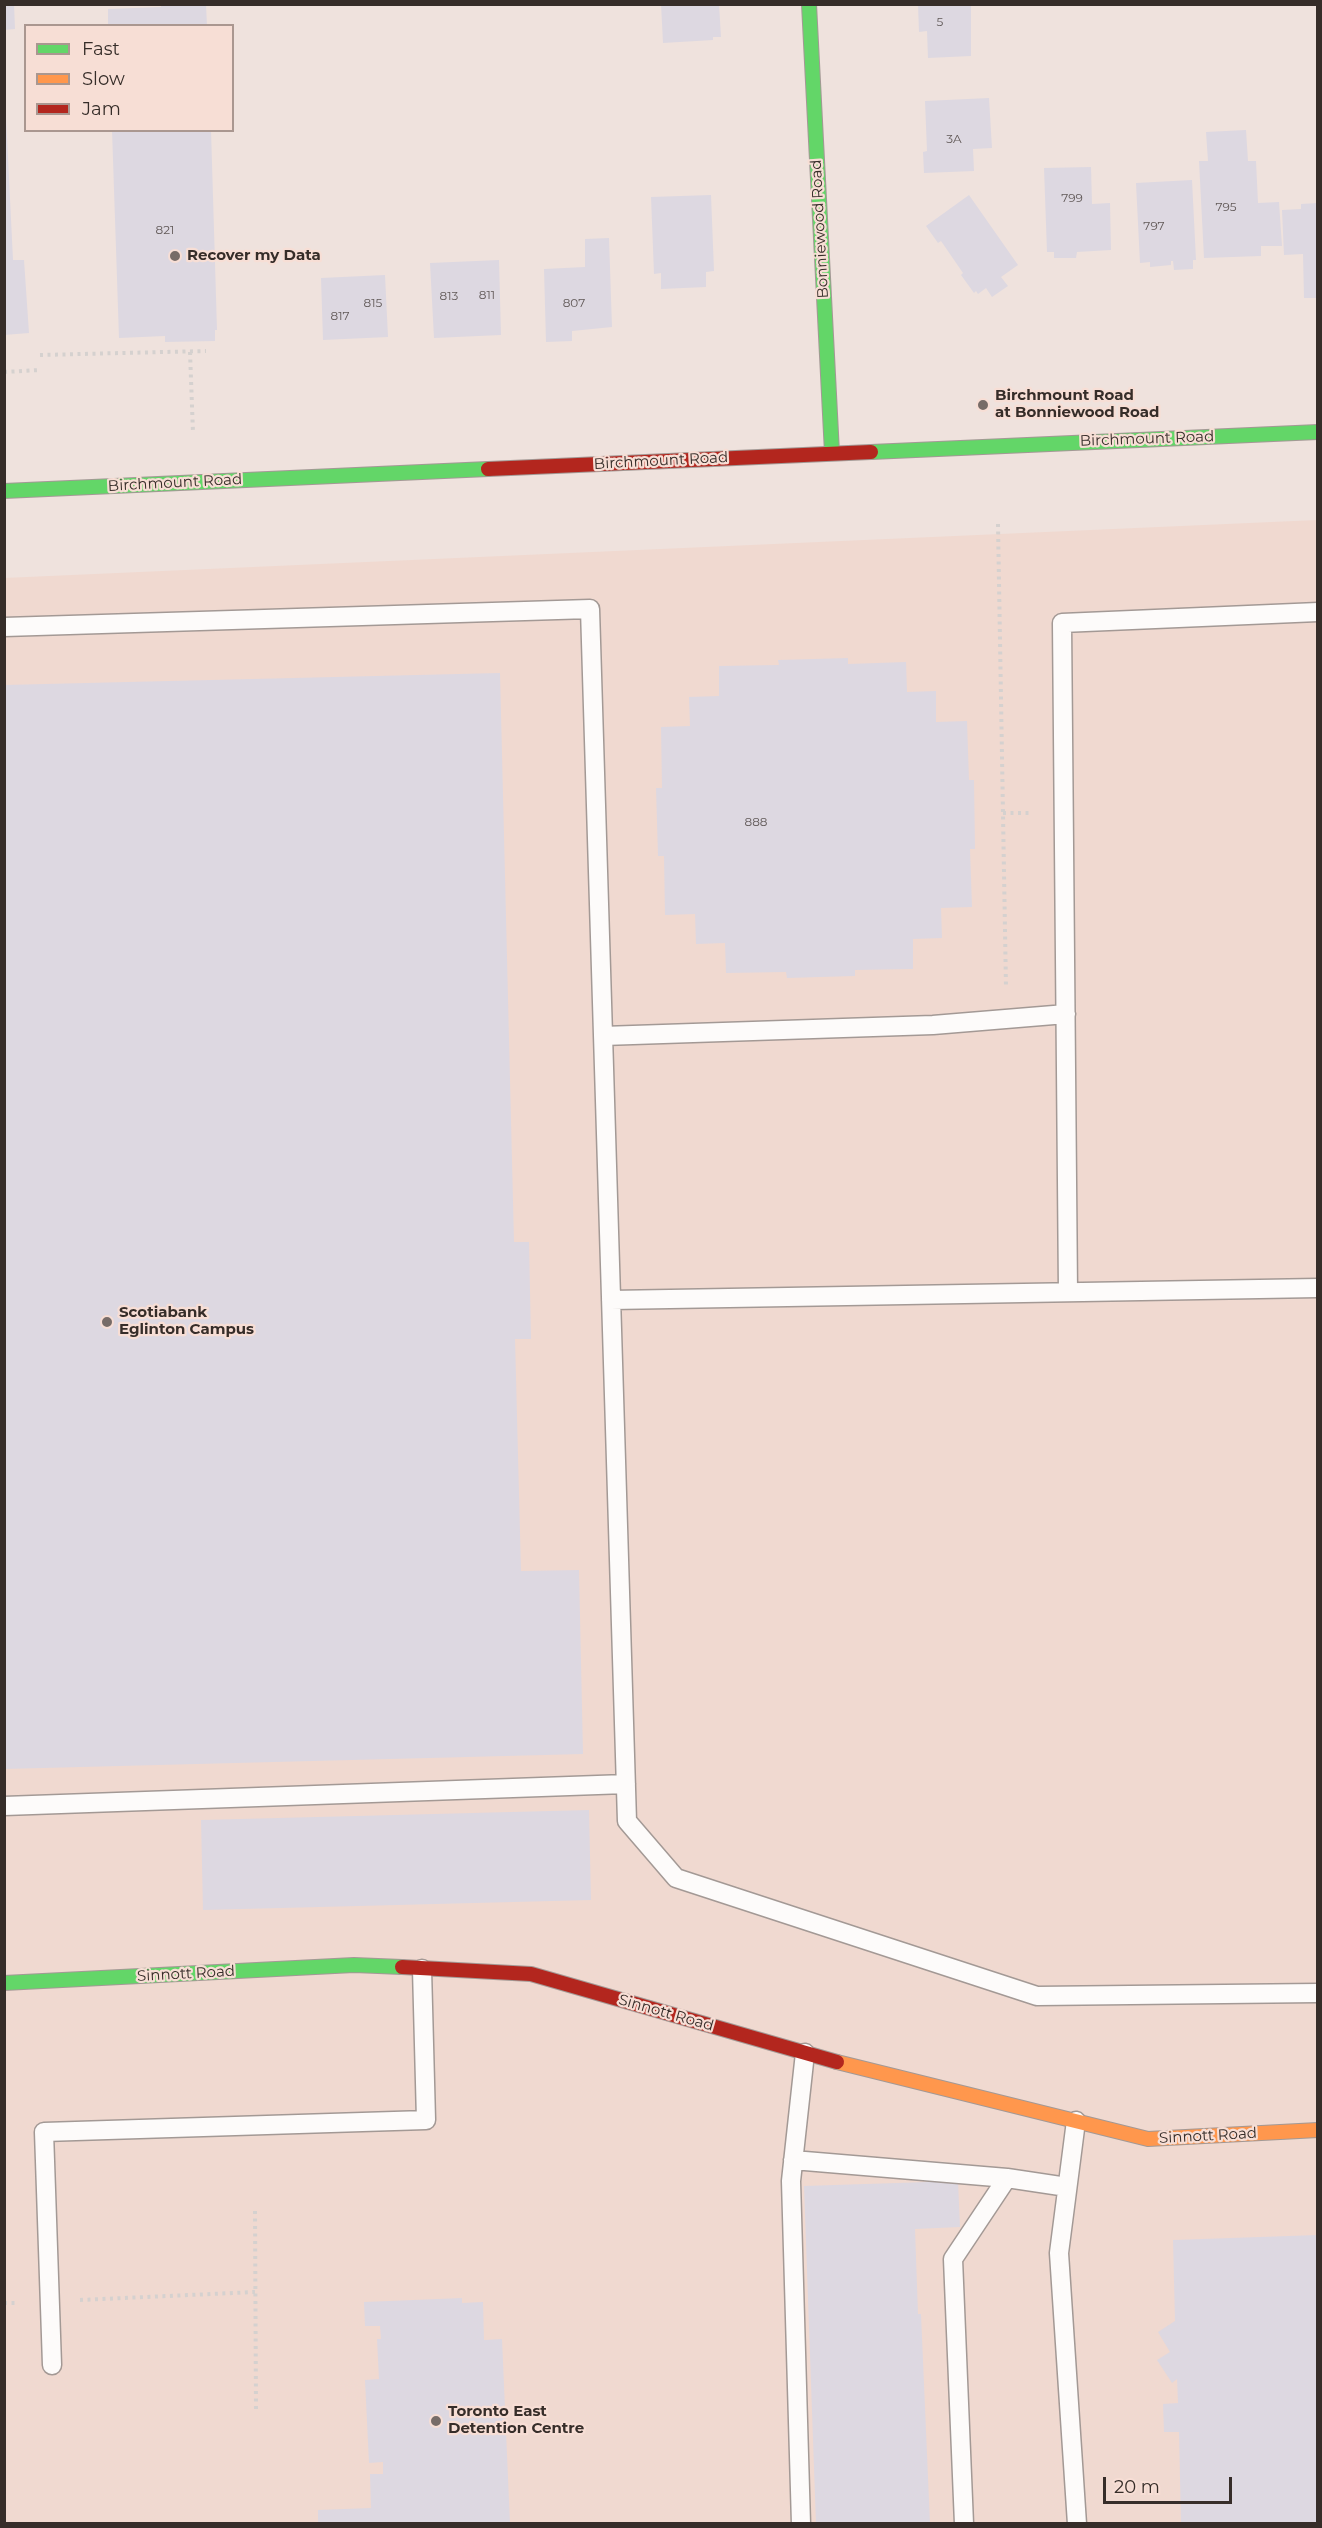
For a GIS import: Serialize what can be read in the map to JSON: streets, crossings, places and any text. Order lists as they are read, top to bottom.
{
  "streets": {
    "street": ["Bonniewood Road", "Birchmount Road", "Sinnott Road"]
  },
  "crossings": [
    ["Bonniewood Road", "Birchmount Road"]
  ],
  "places": [
    "Recover my Data",
    "Birchmount Road at Bonniewood Road",
    "Scotiabank Eglinton Campus",
    "Toronto East Detention Centre"
  ],
  "house_numbers": [
    "5",
    "3A",
    "799",
    "795",
    "797",
    "821",
    "811",
    "813",
    "815",
    "807",
    "817",
    "888"
  ],
  "legend": ["Fast", "Slow", "Jam"],
  "scale_bar": "20 m"
}
